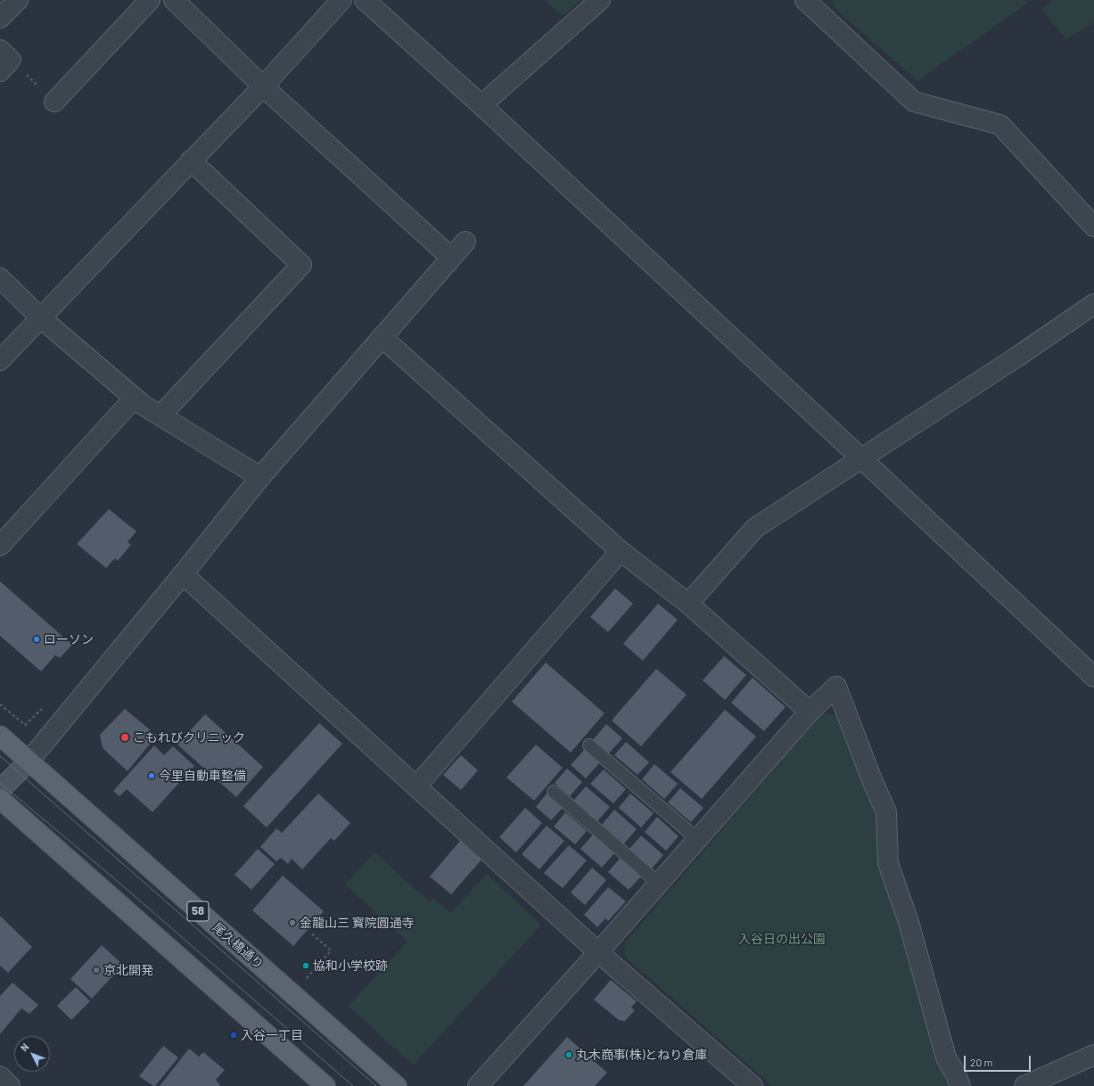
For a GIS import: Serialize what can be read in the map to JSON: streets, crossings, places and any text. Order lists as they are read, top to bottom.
{
  "streets": {
    "main road": ["58", "尾久橋通り"]
  },
  "parks": ["入谷日の出公園"],
  "places": [
    "ローソン",
    "こもれびクリニック",
    "今里自動車整備",
    "金龍山三 寳院圓通寺",
    "協和小学校跡",
    "京北開発",
    "入谷一丁目",
    "丸木商事(株)とねり倉庫"
  ],
  "scale_bar": "20 m",
  "north": "top left"
}
